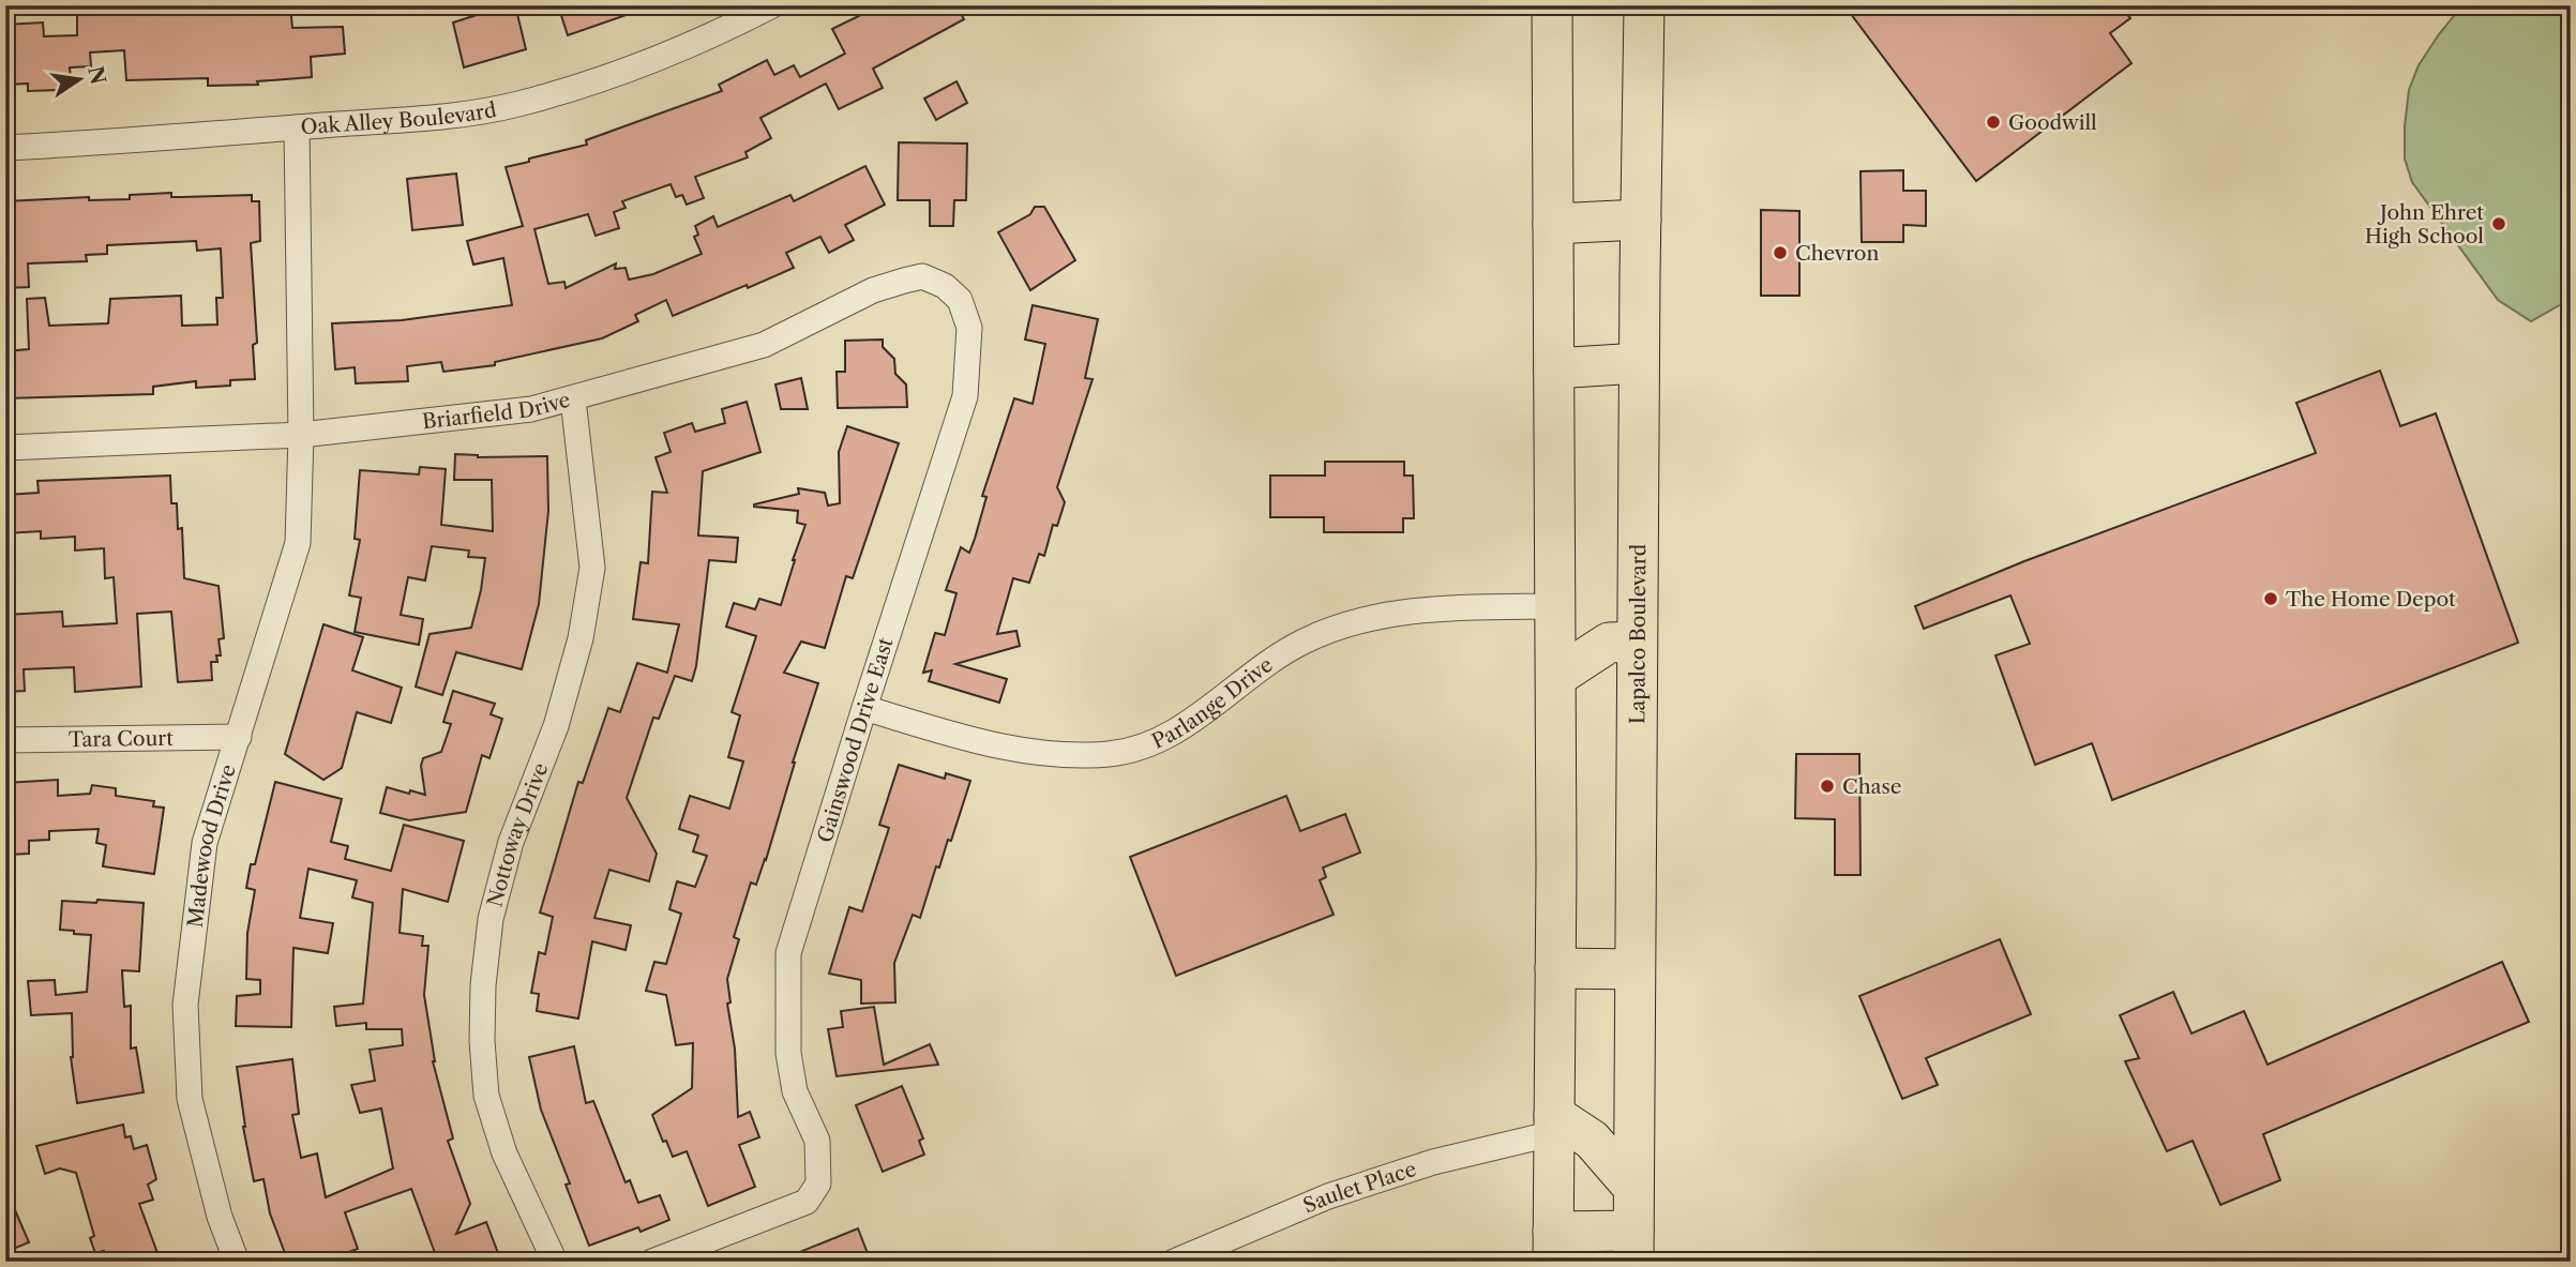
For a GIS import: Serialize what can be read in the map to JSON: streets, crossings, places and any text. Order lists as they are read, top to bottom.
{
  "streets": {
    "main road": ["Lapalco Boulevard"],
    "street": [
      "Oak Alley Boulevard",
      "Briarfield Drive",
      "Parlange Drive",
      "Tara Court",
      "Gainswood Drive East",
      "Nottoway Drive",
      "Madewood Drive",
      "Saulet Place"
    ]
  },
  "crossings": [
    ["Oak Alley Boulevard", "Madewood Drive"],
    ["Briarfield Drive", "Gainswood Drive East"],
    ["Briarfield Drive", "Nottoway Drive"],
    ["Briarfield Drive", "Madewood Drive"],
    ["Parlange Drive", "Gainswood Drive East"],
    ["Tara Court", "Madewood Drive"]
  ],
  "places": [
    "Goodwill",
    "John Ehret High School",
    "Chevron",
    "The Home Depot",
    "Chase"
  ],
  "north": "right"
}
